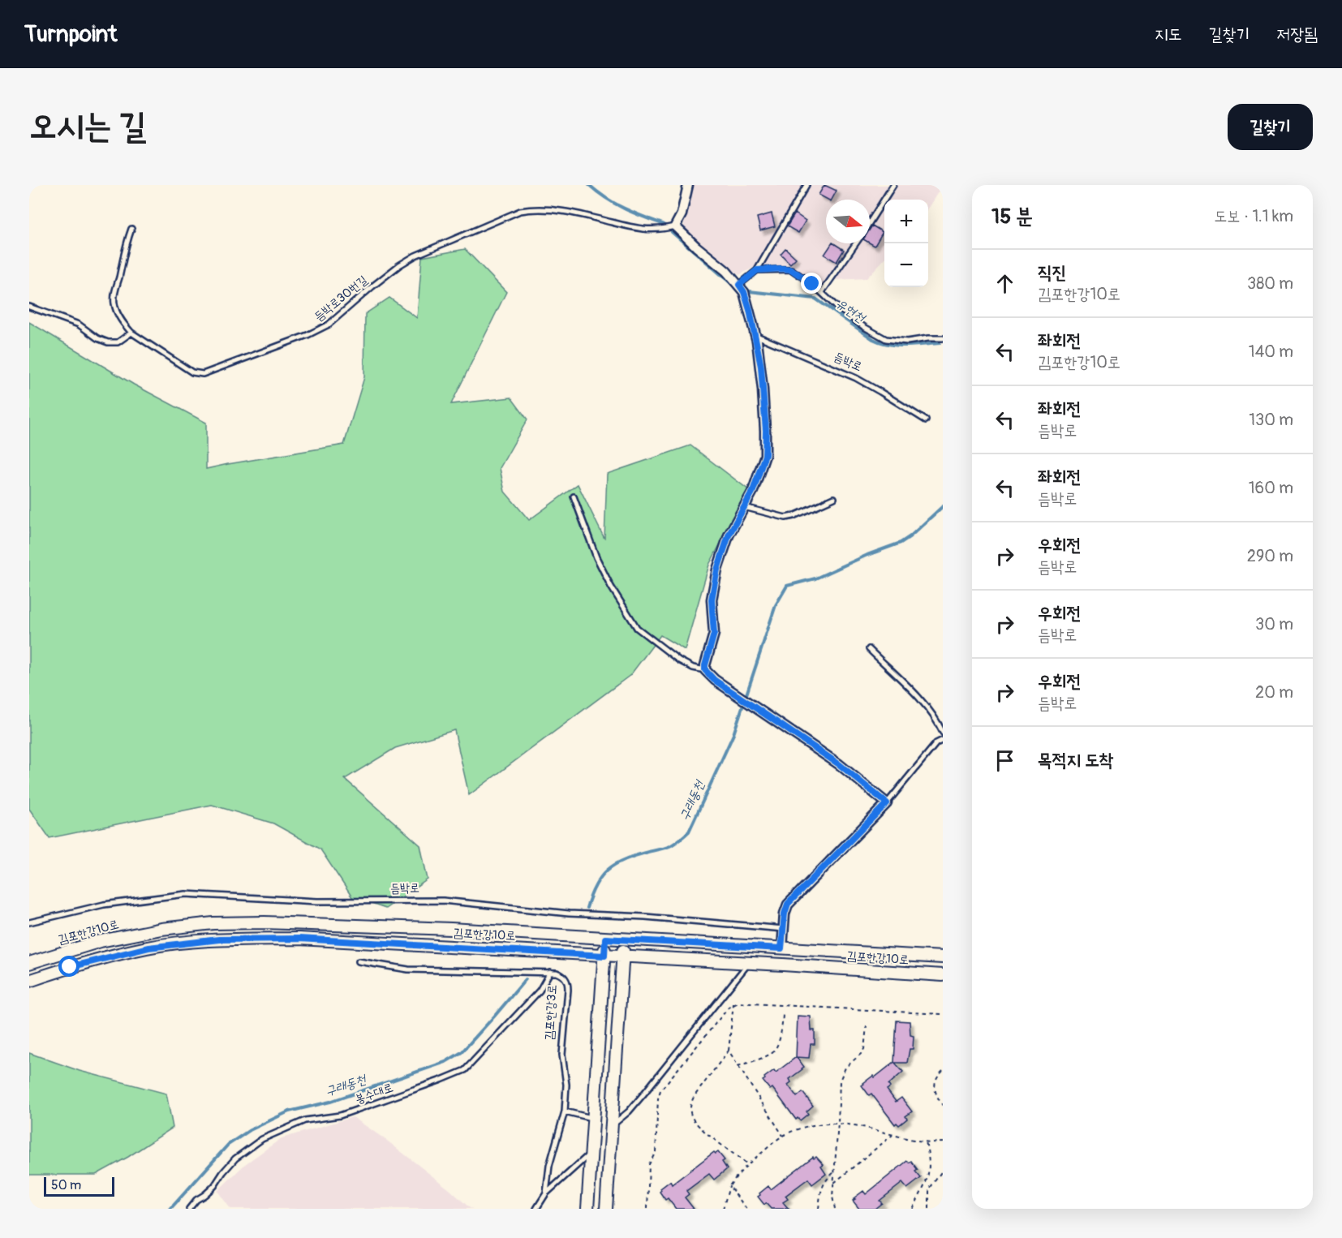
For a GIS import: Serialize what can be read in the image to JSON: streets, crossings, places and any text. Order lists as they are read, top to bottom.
{
  "streets": {
    "street": ["김포한강10로"],
    "lane": [
      "듬박로30번길",
      "듬박로",
      "김포한강3로",
      "봉수대로"
    ]
  },
  "crossings": [
    ["김포한강3로", "봉수대로"]
  ],
  "water": ["유현천", "구래동천"],
  "scale_bar": "50 m",
  "north": "right",
  "page": {
    "header": "Turnpoint",
    "nav": ["지도", "길찾기", "저장됨"],
    "buttons": "길찾기",
    "title": "오시는 길",
    "heading": ["15 분", "도보 · 1.1 km"],
    "map_buttons": ["+", "−"],
    "list": [
      ["직진", "김포한강10로", "380 m"],
      ["좌회전", "김포한강10로", "140 m"],
      ["좌회전", "듬박로", "130 m"],
      ["좌회전", "듬박로", "160 m"],
      ["우회전", "듬박로", "290 m"],
      ["우회전", "듬박로", "30 m"],
      ["우회전", "듬박로", "20 m"],
      "목적지 도착"
    ],
    "scale": "50 m"
  }
}
